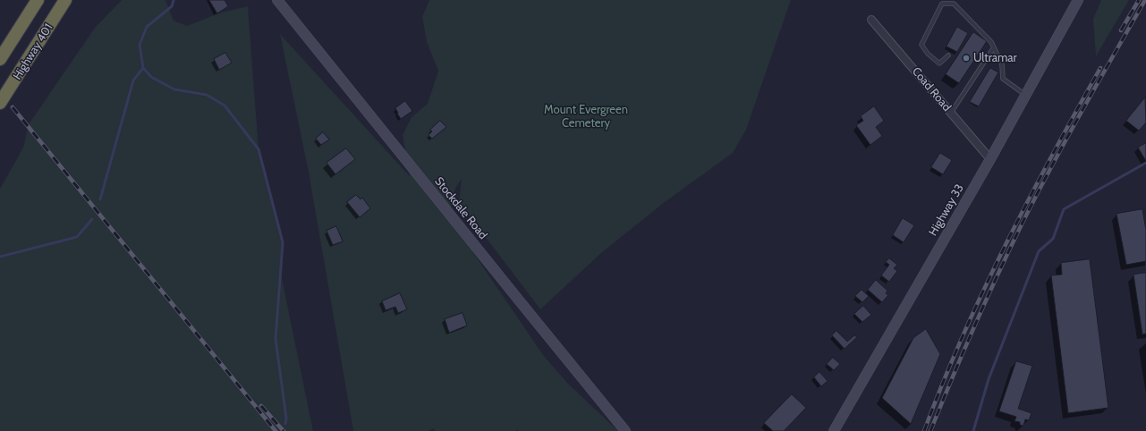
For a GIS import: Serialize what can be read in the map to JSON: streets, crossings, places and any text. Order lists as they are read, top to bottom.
{
  "streets": {
    "highway": ["Highway 401"],
    "street": ["Coad Road", "Stockdale Road", "Highway 33"]
  },
  "crossings": [
    ["Coad Road", "Highway 33"]
  ],
  "parks": ["Mount Evergreen Cemetery"],
  "places": ["Ultramar"]
}
